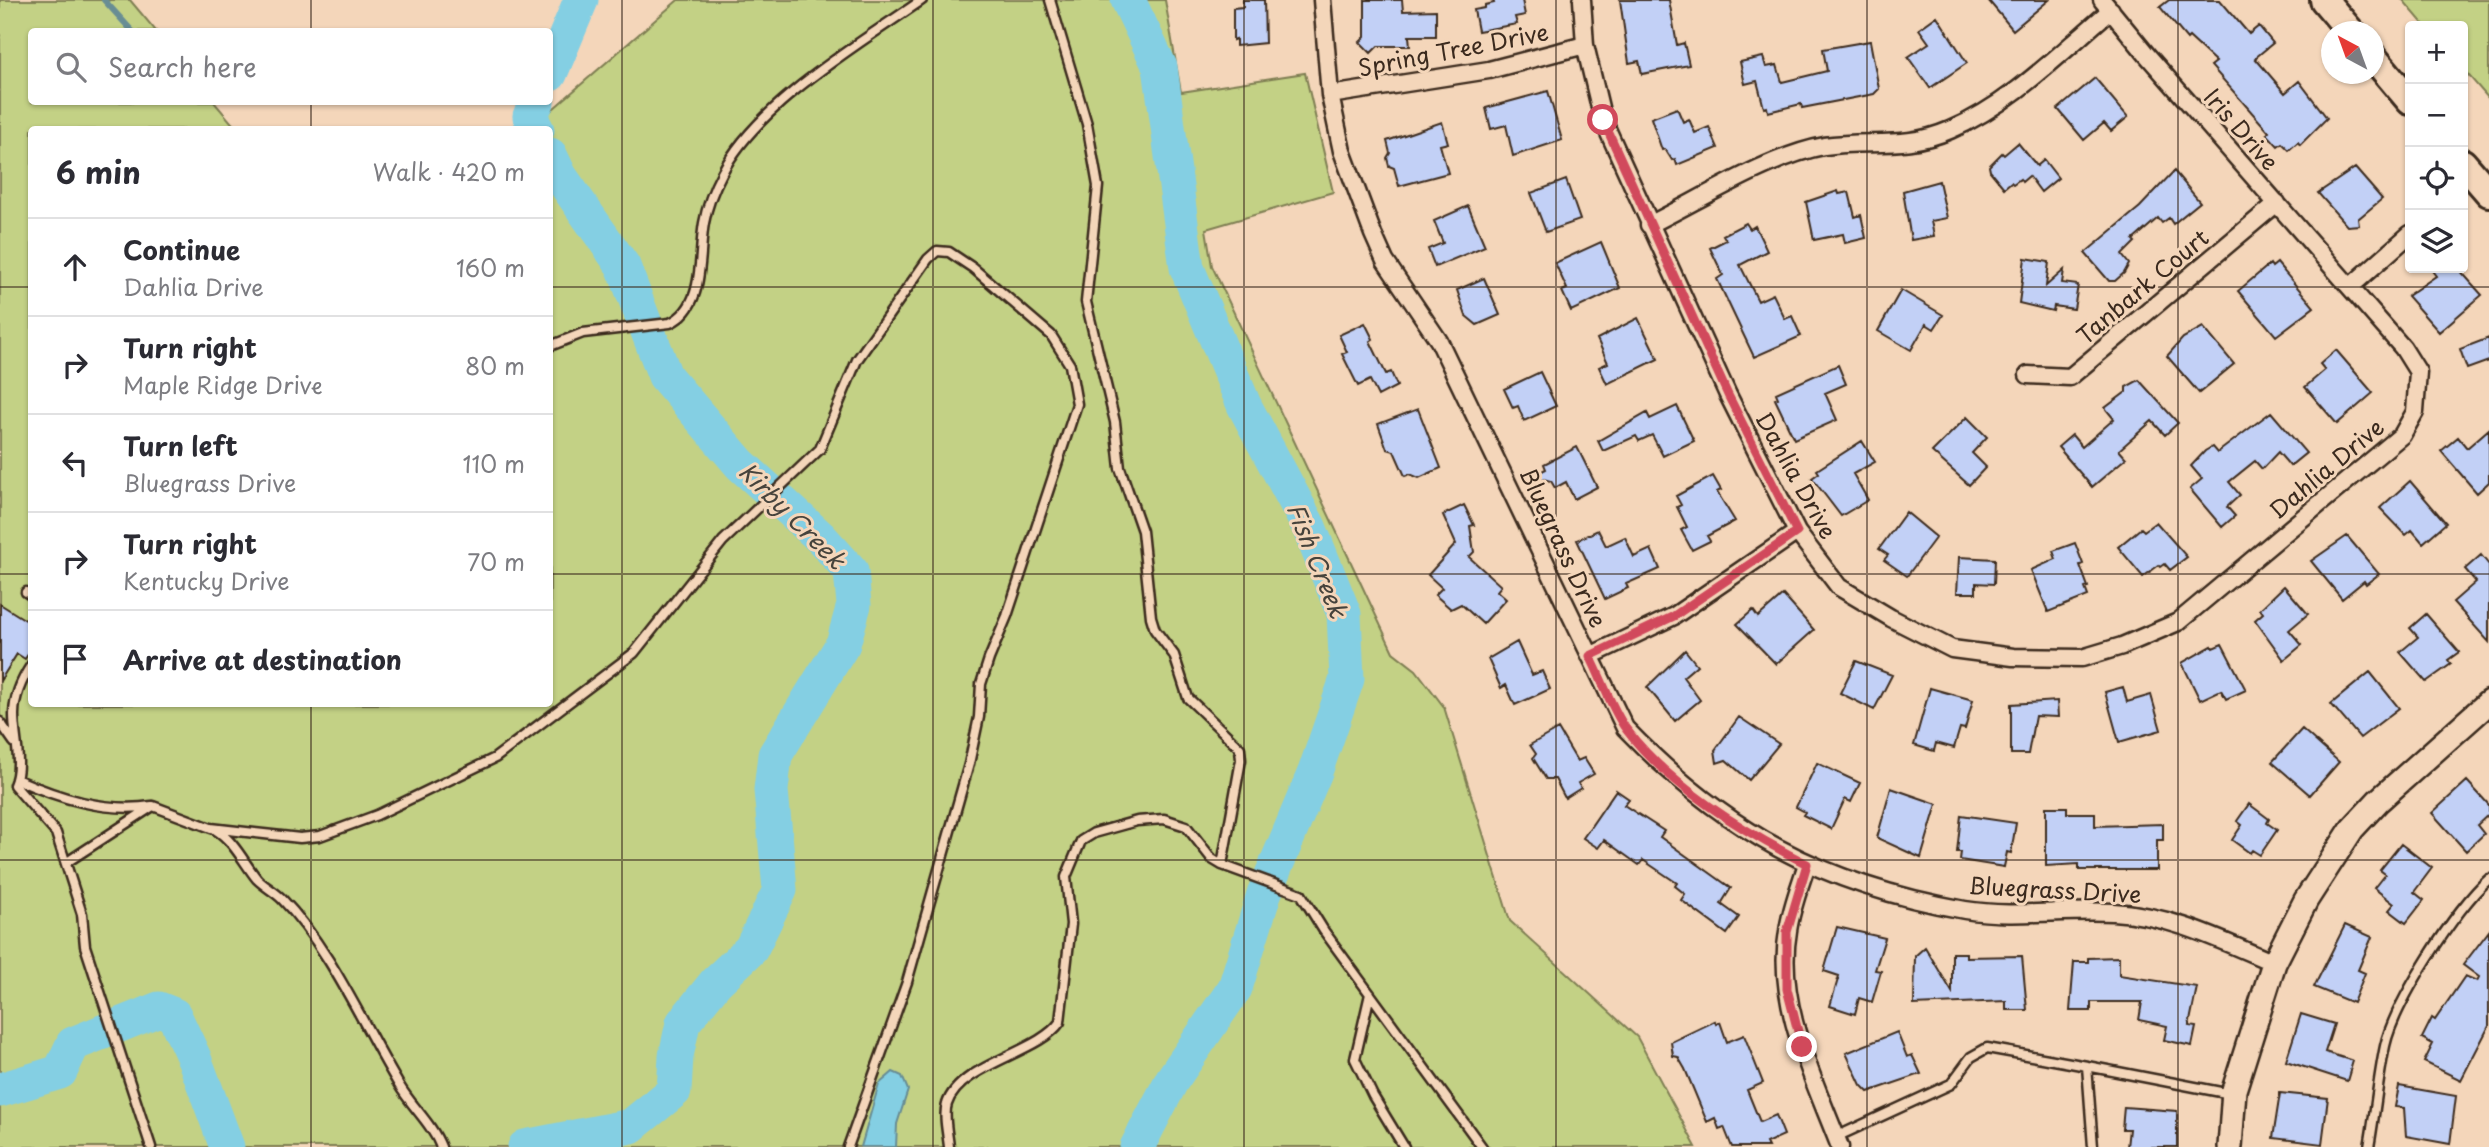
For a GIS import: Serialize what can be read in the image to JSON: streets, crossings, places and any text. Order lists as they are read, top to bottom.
{
  "streets": {
    "street": [
      "Spring Tree Drive",
      "Iris Drive",
      "Tanbark Court",
      "Dahlia Drive",
      "Bluegrass Drive"
    ]
  },
  "crossings": [
    ["Spring Tree Drive", "Dahlia Drive"],
    ["Spring Tree Drive", "Bluegrass Drive"],
    ["Iris Drive", "Tanbark Court"],
    ["Iris Drive", "Dahlia Drive"]
  ],
  "water": ["Kirby Creek", "Fish Creek"],
  "north": "top left",
  "page": {
    "map_buttons": ["+", "−"],
    "search": "Search here",
    "heading": ["6 min", "Walk · 420 m"],
    "list": [
      ["Continue", "Dahlia Drive", "160 m"],
      ["Turn right", "Maple Ridge Drive", "80 m"],
      ["Turn left", "Bluegrass Drive", "110 m"],
      ["Turn right", "Kentucky Drive", "70 m"],
      "Arrive at destination"
    ]
  }
}
